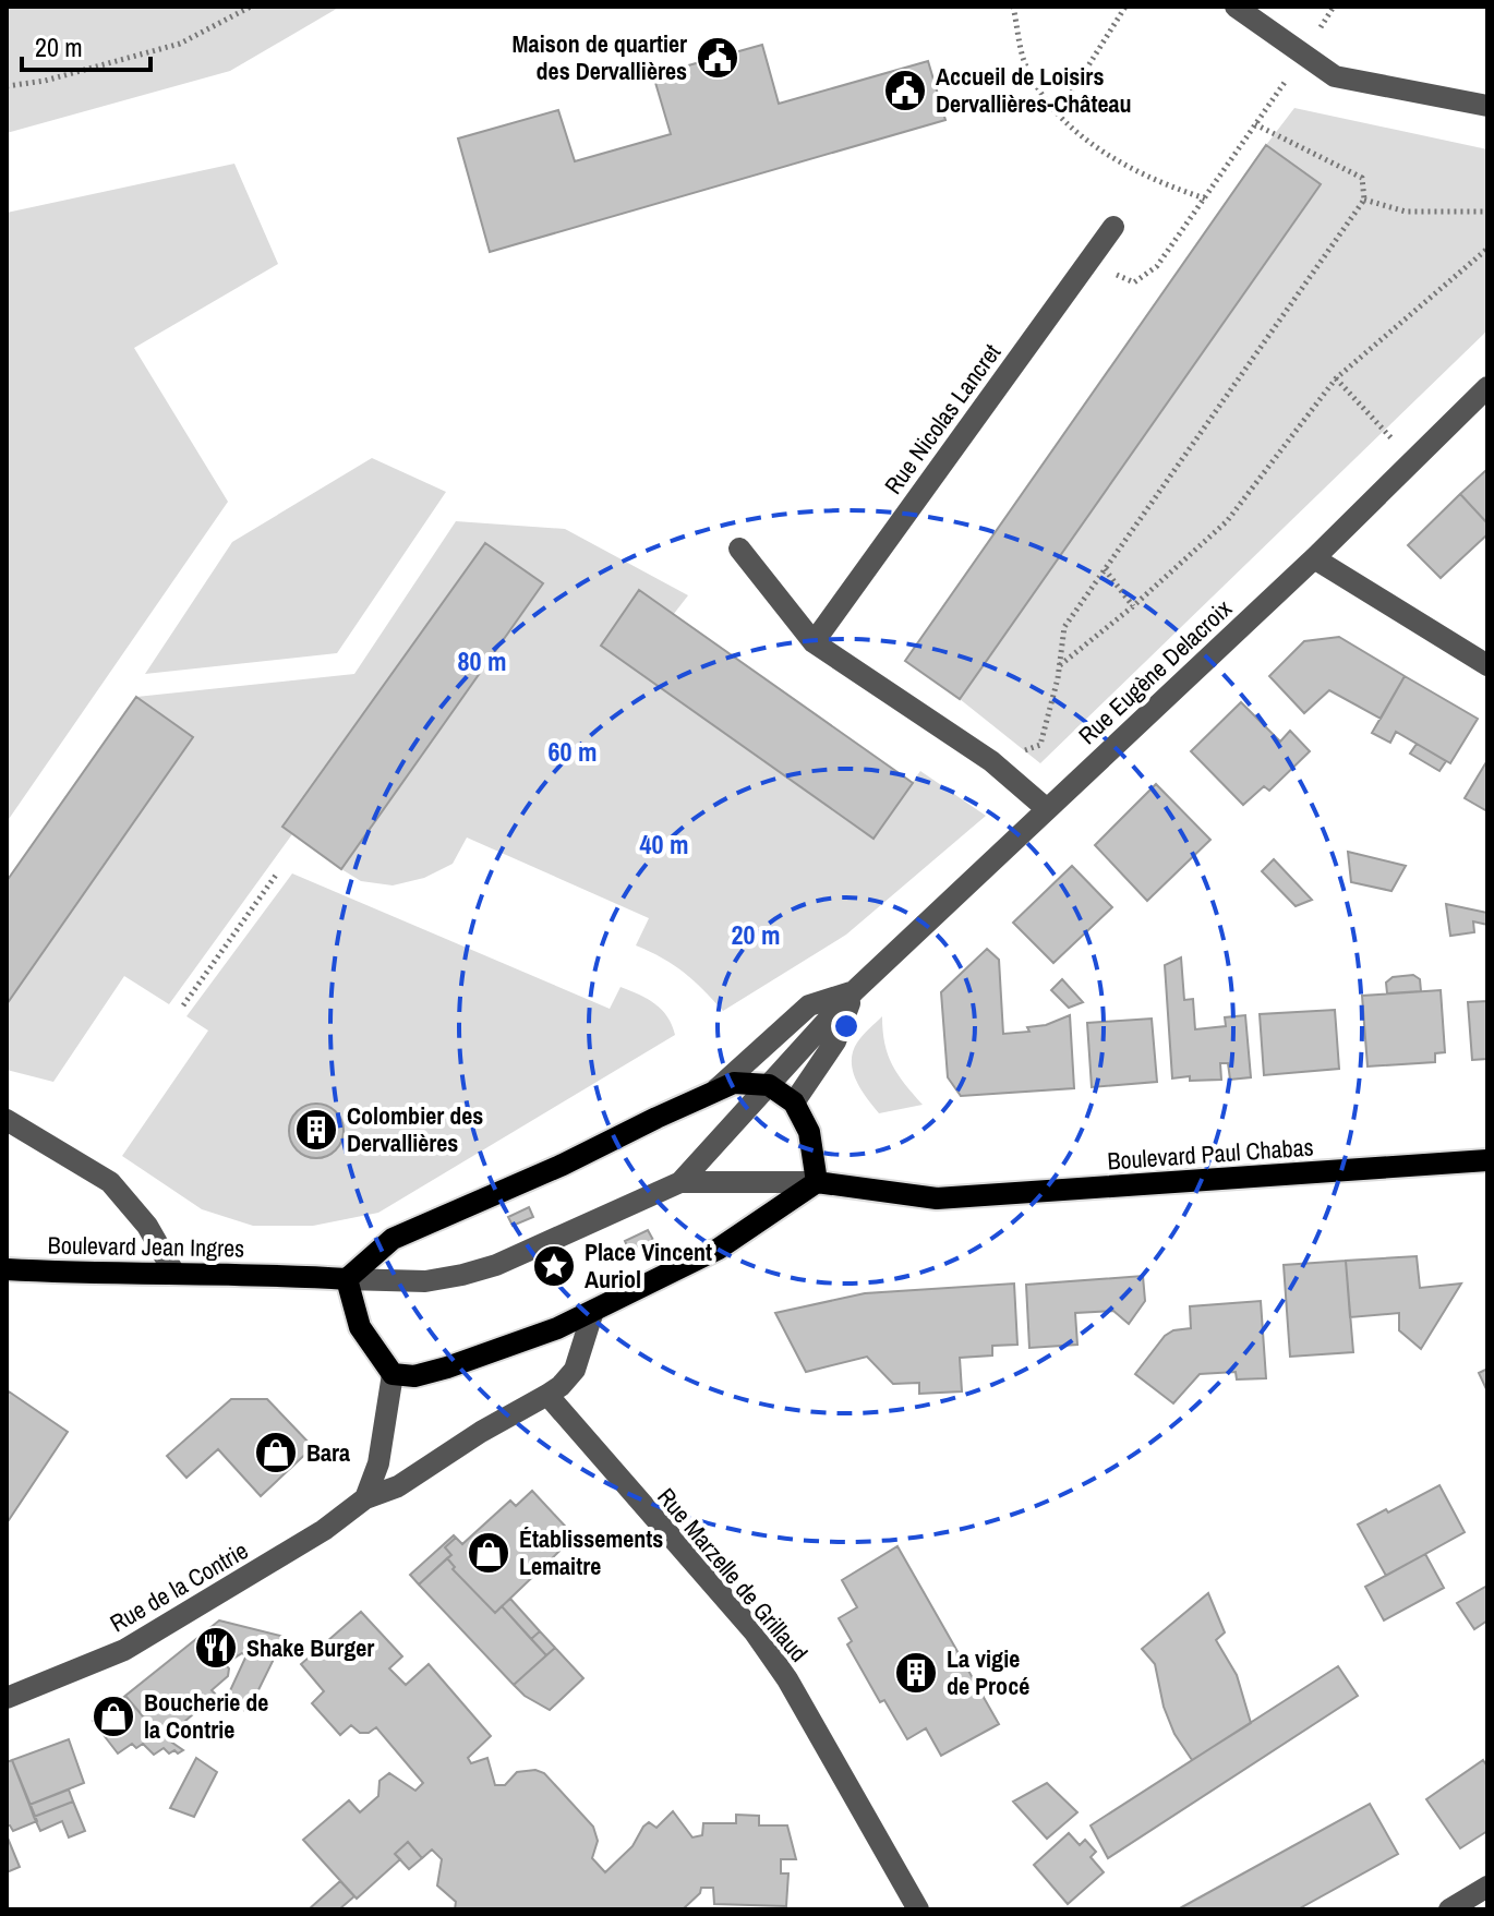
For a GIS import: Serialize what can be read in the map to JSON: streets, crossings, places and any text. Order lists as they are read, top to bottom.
{
  "streets": {
    "main road": ["Boulevard Paul Chabas", "Boulevard Jean Ingres"],
    "street": [
      "Rue Nicolas Lancret",
      "Rue Eugène Delacroix",
      "Rue Marzelle de Grillaud",
      "Rue de la Contrie"
    ]
  },
  "places": {
    "public building": ["Maison de quartier des Dervallières", "Accueil de Loisirs Dervallières-Château"],
    "building": ["Colombier des Dervallières", "La vigie de Procé"],
    "place": ["Place Vincent Auriol"],
    "shop": ["Bara", "Établissements Lemaitre", "Boucherie de la Contrie"],
    "restaurant": ["Shake Burger"]
  },
  "scale_bar": "20 m",
  "rings": [
    "80 m",
    "60 m",
    "40 m",
    "20 m"
  ]
}
